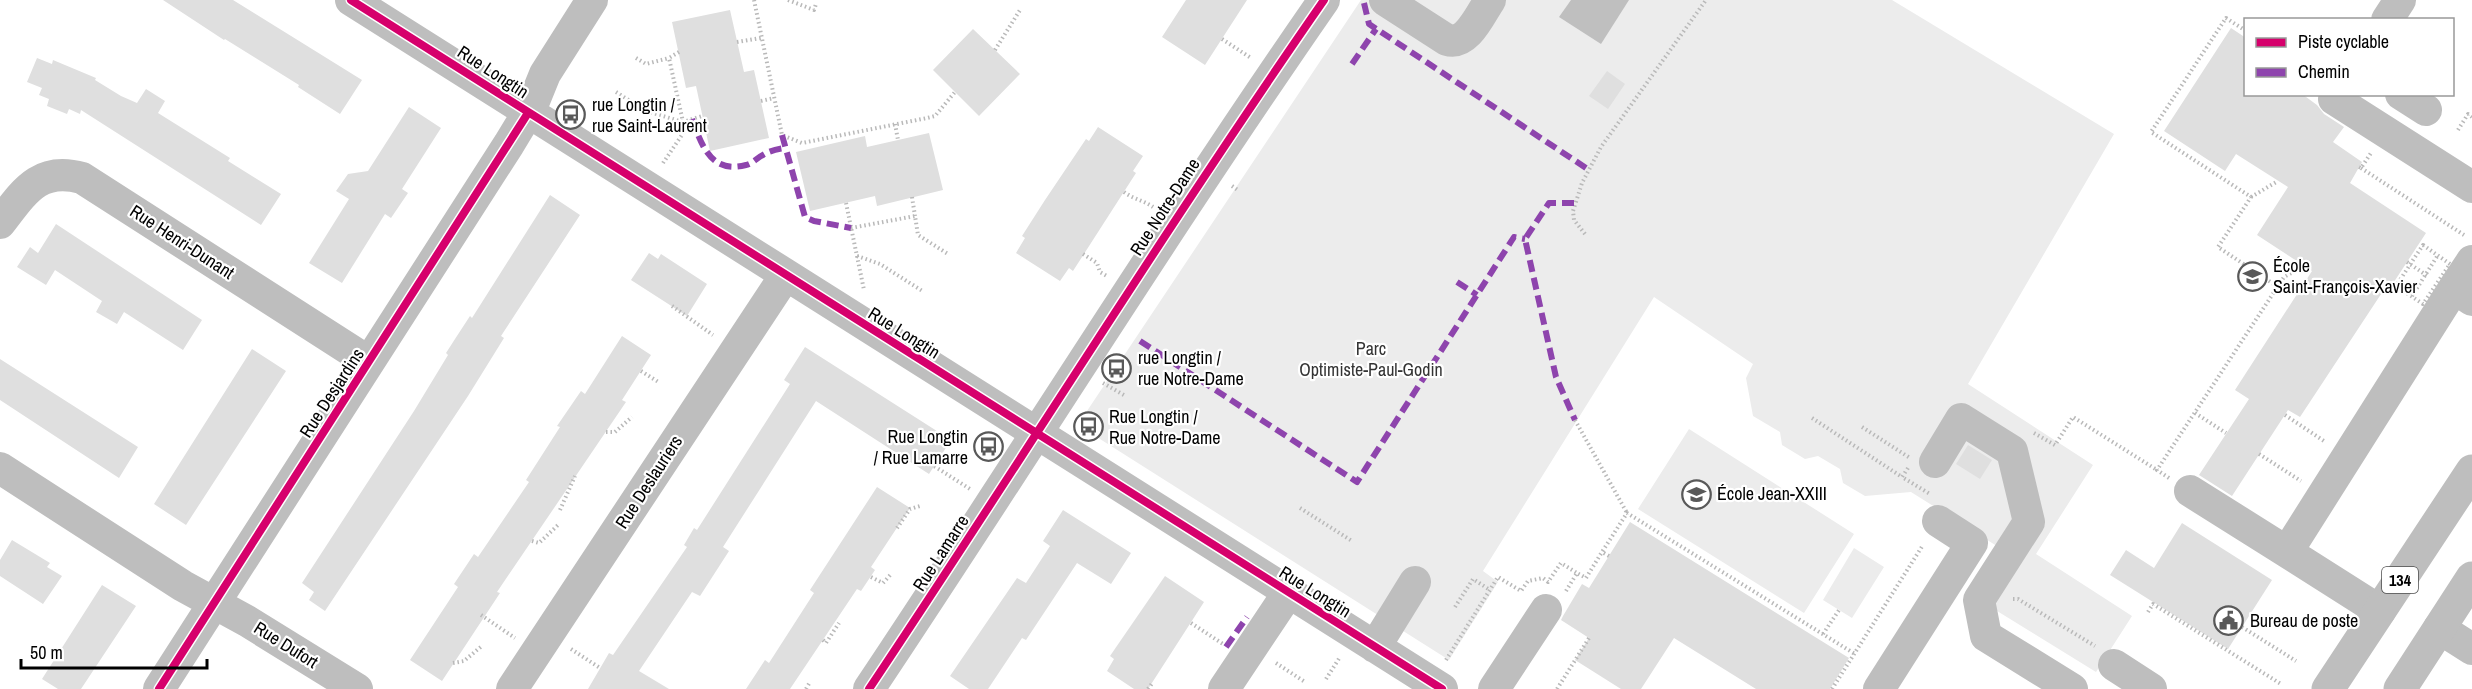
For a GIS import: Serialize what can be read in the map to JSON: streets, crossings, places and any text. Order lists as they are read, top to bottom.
{
  "streets": {
    "main road": ["134"],
    "street": [
      "Rue Longtin",
      "Rue Notre-Dame",
      "Rue Henri-Dunant",
      "Rue Desjardins",
      "Rue Deslauriers",
      "Rue Lamarre",
      "Rue Dufort"
    ]
  },
  "crossings": [
    ["Rue Longtin", "Rue Notre-Dame"],
    ["Rue Longtin", "Rue Desjardins"],
    ["Rue Longtin", "Rue Deslauriers"],
    ["Rue Longtin", "Rue Lamarre"],
    ["Rue Notre-Dame", "Rue Lamarre"],
    ["Rue Henri-Dunant", "Rue Desjardins"],
    ["Rue Desjardins", "Rue Dufort"]
  ],
  "parks": ["Parc Optimiste-Paul-Godin"],
  "places": {
    "bus stop": [
      "rue Longtin / rue Saint-Laurent",
      "rue Longtin / rue Notre-Dame",
      "Rue Longtin / Rue Notre-Dame",
      "Rue Longtin / Rue Lamarre"
    ],
    "school or university": ["École Saint-François-Xavier", "École Jean-XXIII"],
    "public building": ["Bureau de poste"]
  },
  "legend": ["Piste cyclable", "Chemin"],
  "scale_bar": "50 m"
}
